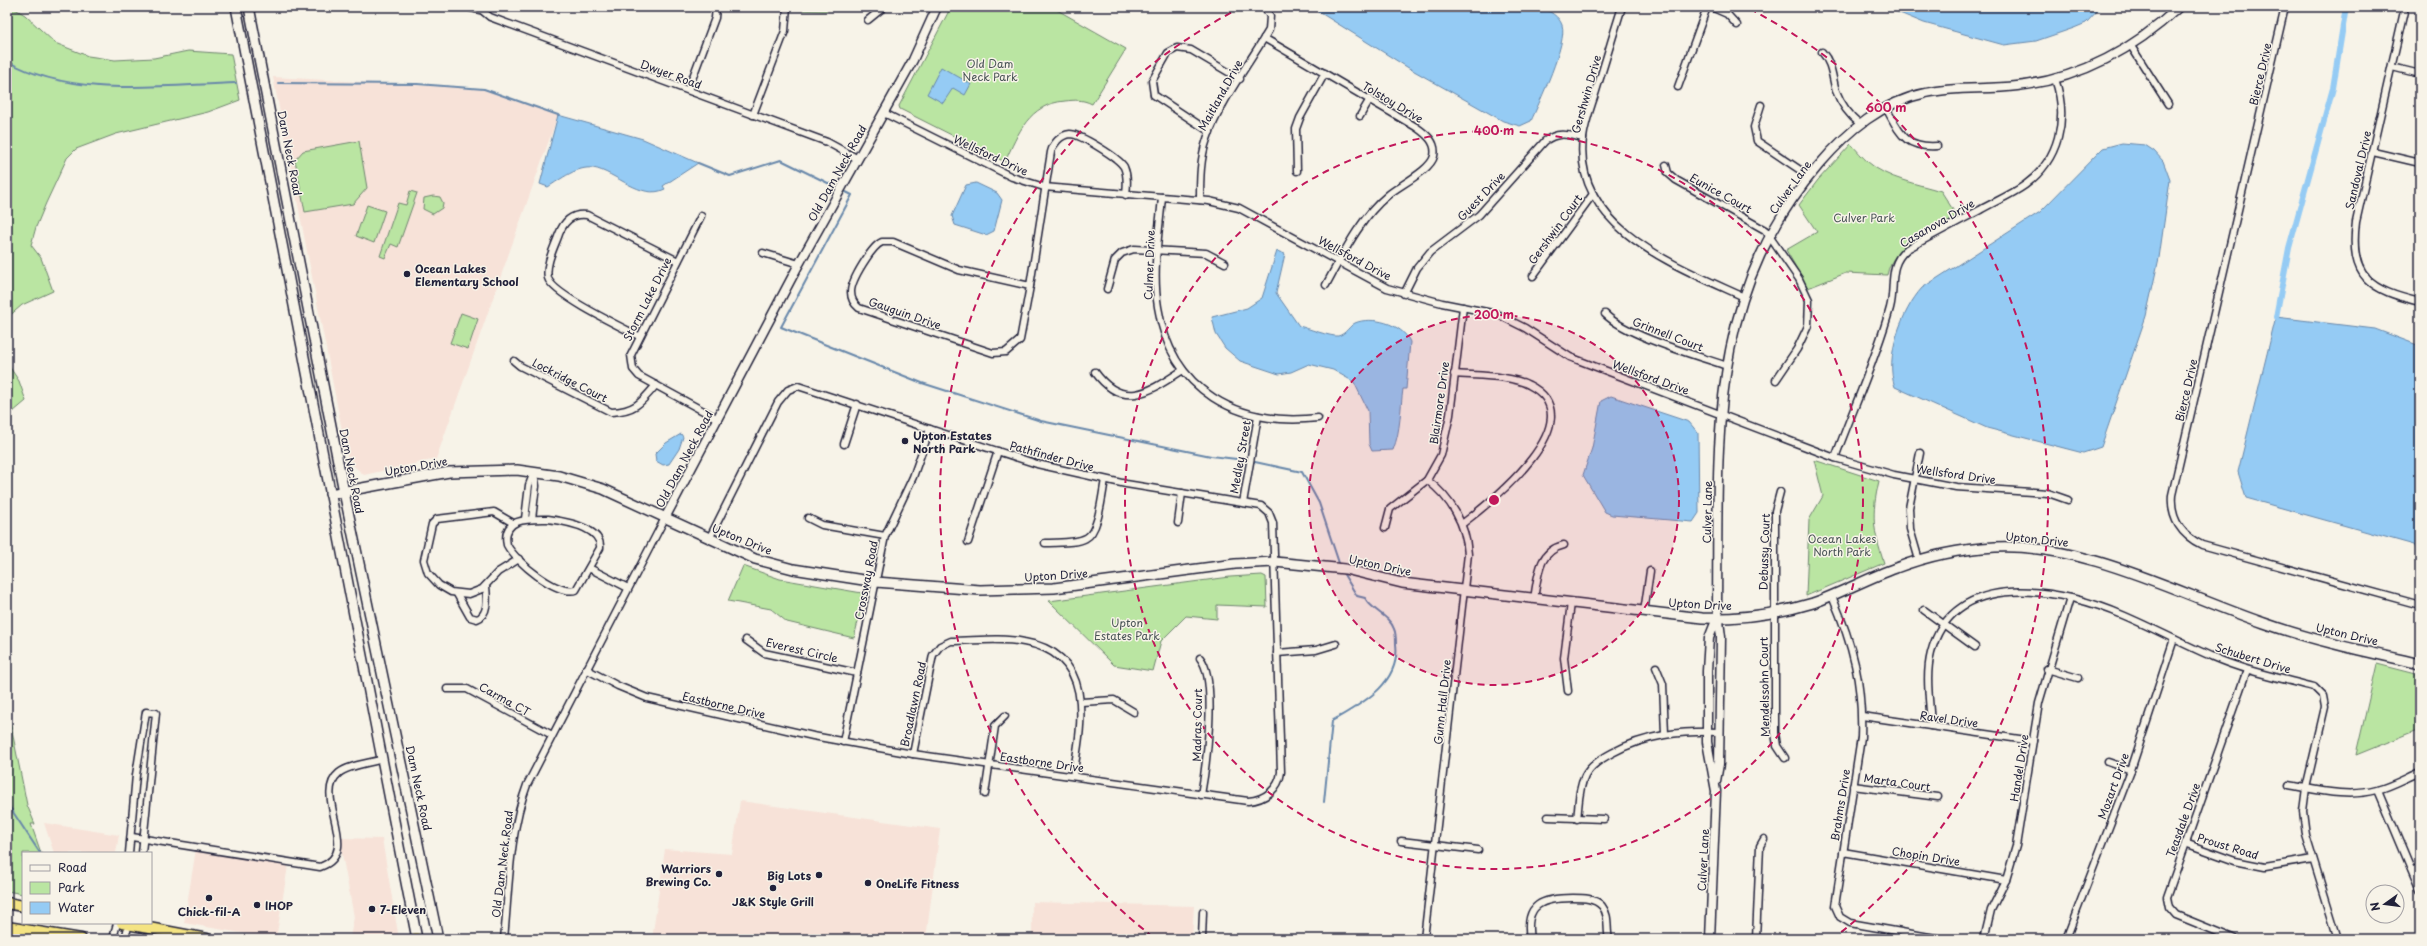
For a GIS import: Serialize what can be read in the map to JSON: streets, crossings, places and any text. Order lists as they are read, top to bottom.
{
  "streets": {
    "main road": ["Dam Neck Road", "Upton Drive"],
    "street": [
      "Dwyer Road",
      "Bierce Drive",
      "Gershwin Drive",
      "Maitland Drive",
      "Tolstoy Drive",
      "Wellsford Drive",
      "Sandoval Drive",
      "Old Dam Neck Road",
      "Culver Lane",
      "Eunice Court",
      "Guest Drive",
      "Casanova Drive",
      "Gershwin Court",
      "Culmer Drive",
      "Storm Lake Drive",
      "Gauguin Drive",
      "Grinnell Court",
      "Lockridge Court",
      "Blairmore Drive",
      "Pathfinder Drive",
      "Medley Street",
      "Debussy Court",
      "Crossway Road",
      "Everest Circle",
      "Schubert Drive",
      "Mendelssohn Court",
      "Carma CT",
      "Gunn Hall Drive",
      "Broadlawn Road",
      "Eastborne Drive",
      "Ravel Drive",
      "Madras Court",
      "Handel Drive",
      "Marta Court",
      "Mozart Drive",
      "Brahms Drive",
      "Teasdale Drive",
      "Proust Road",
      "Chopin Drive"
    ]
  },
  "crossings": [
    ["Dwyer Road", "Old Dam Neck Road"],
    ["Gershwin Drive", "Culver Lane"],
    ["Gershwin Drive", "Guest Drive"],
    ["Gershwin Drive", "Gershwin Court"],
    ["Maitland Drive", "Tolstoy Drive"],
    ["Maitland Drive", "Wellsford Drive"],
    ["Tolstoy Drive", "Wellsford Drive"],
    ["Dam Neck Road", "Upton Drive"],
    ["Wellsford Drive", "Old Dam Neck Road"],
    ["Wellsford Drive", "Culver Lane"],
    ["Wellsford Drive", "Guest Drive"],
    ["Wellsford Drive", "Casanova Drive"],
    ["Wellsford Drive", "Culmer Drive"],
    ["Wellsford Drive", "Gauguin Drive"],
    ["Wellsford Drive", "Blairmore Drive"],
    ["Old Dam Neck Road", "Storm Lake Drive"],
    ["Old Dam Neck Road", "Upton Drive"],
    ["Old Dam Neck Road", "Carma CT"],
    ["Old Dam Neck Road", "Eastborne Drive"],
    ["Culver Lane", "Eunice Court"],
    ["Culver Lane", "Casanova Drive"],
    ["Culver Lane", "Grinnell Court"],
    ["Culver Lane", "Upton Drive"],
    ["Culmer Drive", "Medley Street"],
    ["Storm Lake Drive", "Lockridge Court"],
    ["Blairmore Drive", "Gunn Hall Drive"],
    ["Pathfinder Drive", "Medley Street"],
    ["Pathfinder Drive", "Upton Drive"],
    ["Pathfinder Drive", "Crossway Road"],
    ["Pathfinder Drive", "Eastborne Drive"],
    ["Upton Drive", "Debussy Court"],
    ["Upton Drive", "Crossway Road"],
    ["Upton Drive", "Mendelssohn Court"],
    ["Upton Drive", "Gunn Hall Drive"],
    ["Upton Drive", "Eastborne Drive"],
    ["Upton Drive", "Brahms Drive"],
    ["Debussy Court", "Mendelssohn Court"],
    ["Crossway Road", "Everest Circle"],
    ["Crossway Road", "Eastborne Drive"],
    ["Schubert Drive", "Ravel Drive"],
    ["Schubert Drive", "Handel Drive"],
    ["Schubert Drive", "Mozart Drive"],
    ["Schubert Drive", "Teasdale Drive"],
    ["Schubert Drive", "Proust Road"],
    ["Broadlawn Road", "Eastborne Drive"],
    ["Eastborne Drive", "Madras Court"],
    ["Ravel Drive", "Handel Drive"],
    ["Ravel Drive", "Brahms Drive"],
    ["Handel Drive", "Chopin Drive"],
    ["Marta Court", "Brahms Drive"],
    ["Brahms Drive", "Chopin Drive"],
    ["Teasdale Drive", "Proust Road"]
  ],
  "parks": [
    "Old Dam Neck Park",
    "Culver Park",
    "Ocean Lakes North Park",
    "Upton Estates Park"
  ],
  "places": [
    "Ocean Lakes Elementary School",
    "Upton Estates North Park",
    "Warriors Brewing Co.",
    "Big Lots",
    "OneLife Fitness",
    "J&K Style Grill",
    "Chick-fil-A",
    "IHOP",
    "7-Eleven"
  ],
  "legend": ["Road", "Park", "Water"],
  "north": "left",
  "rings": ["600 m", "400 m", "200 m"]
}
